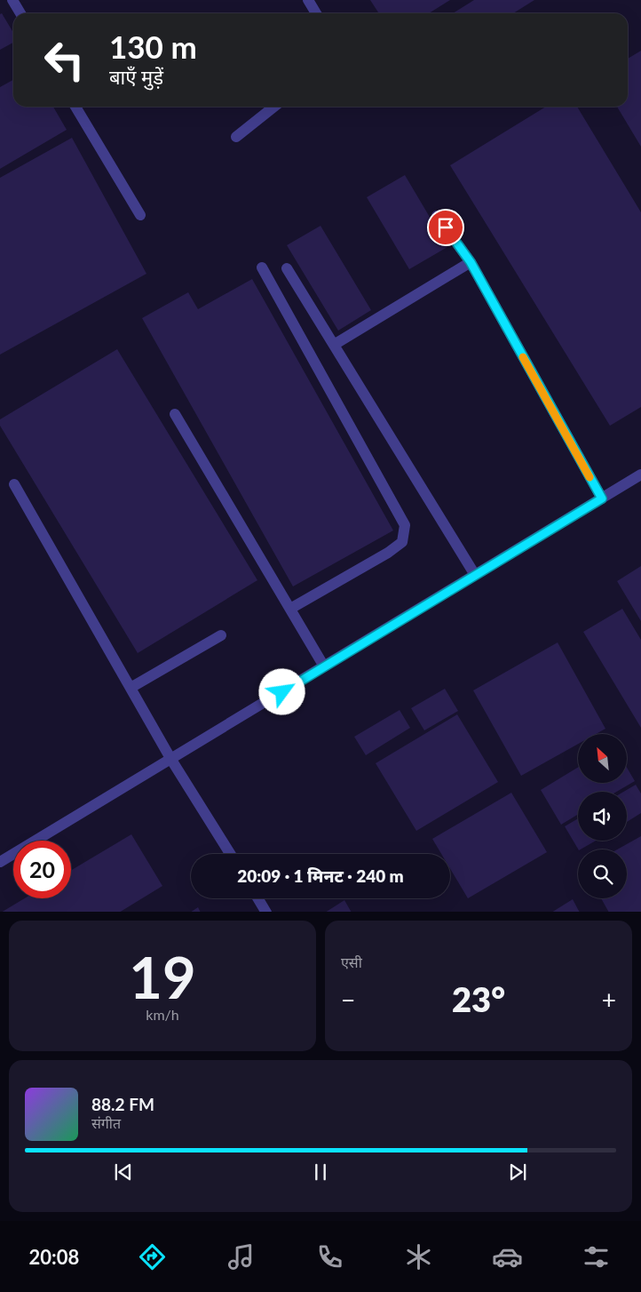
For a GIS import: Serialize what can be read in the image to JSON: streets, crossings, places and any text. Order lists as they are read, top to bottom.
{
  "north": "top left",
  "page": {
    "turn": ["130 m", "बाएँ मुड़ें"],
    "limit": "20",
    "trip": "20:09 · 1 मिनट · 240 m",
    "tile": [
      ["19", "km/h"],
      "एसी"
    ],
    "heat": ["−", "23°", "+"],
    "song": ["88.2 FM", "संगीत"],
    "tabs": "20:08"
  }
}
